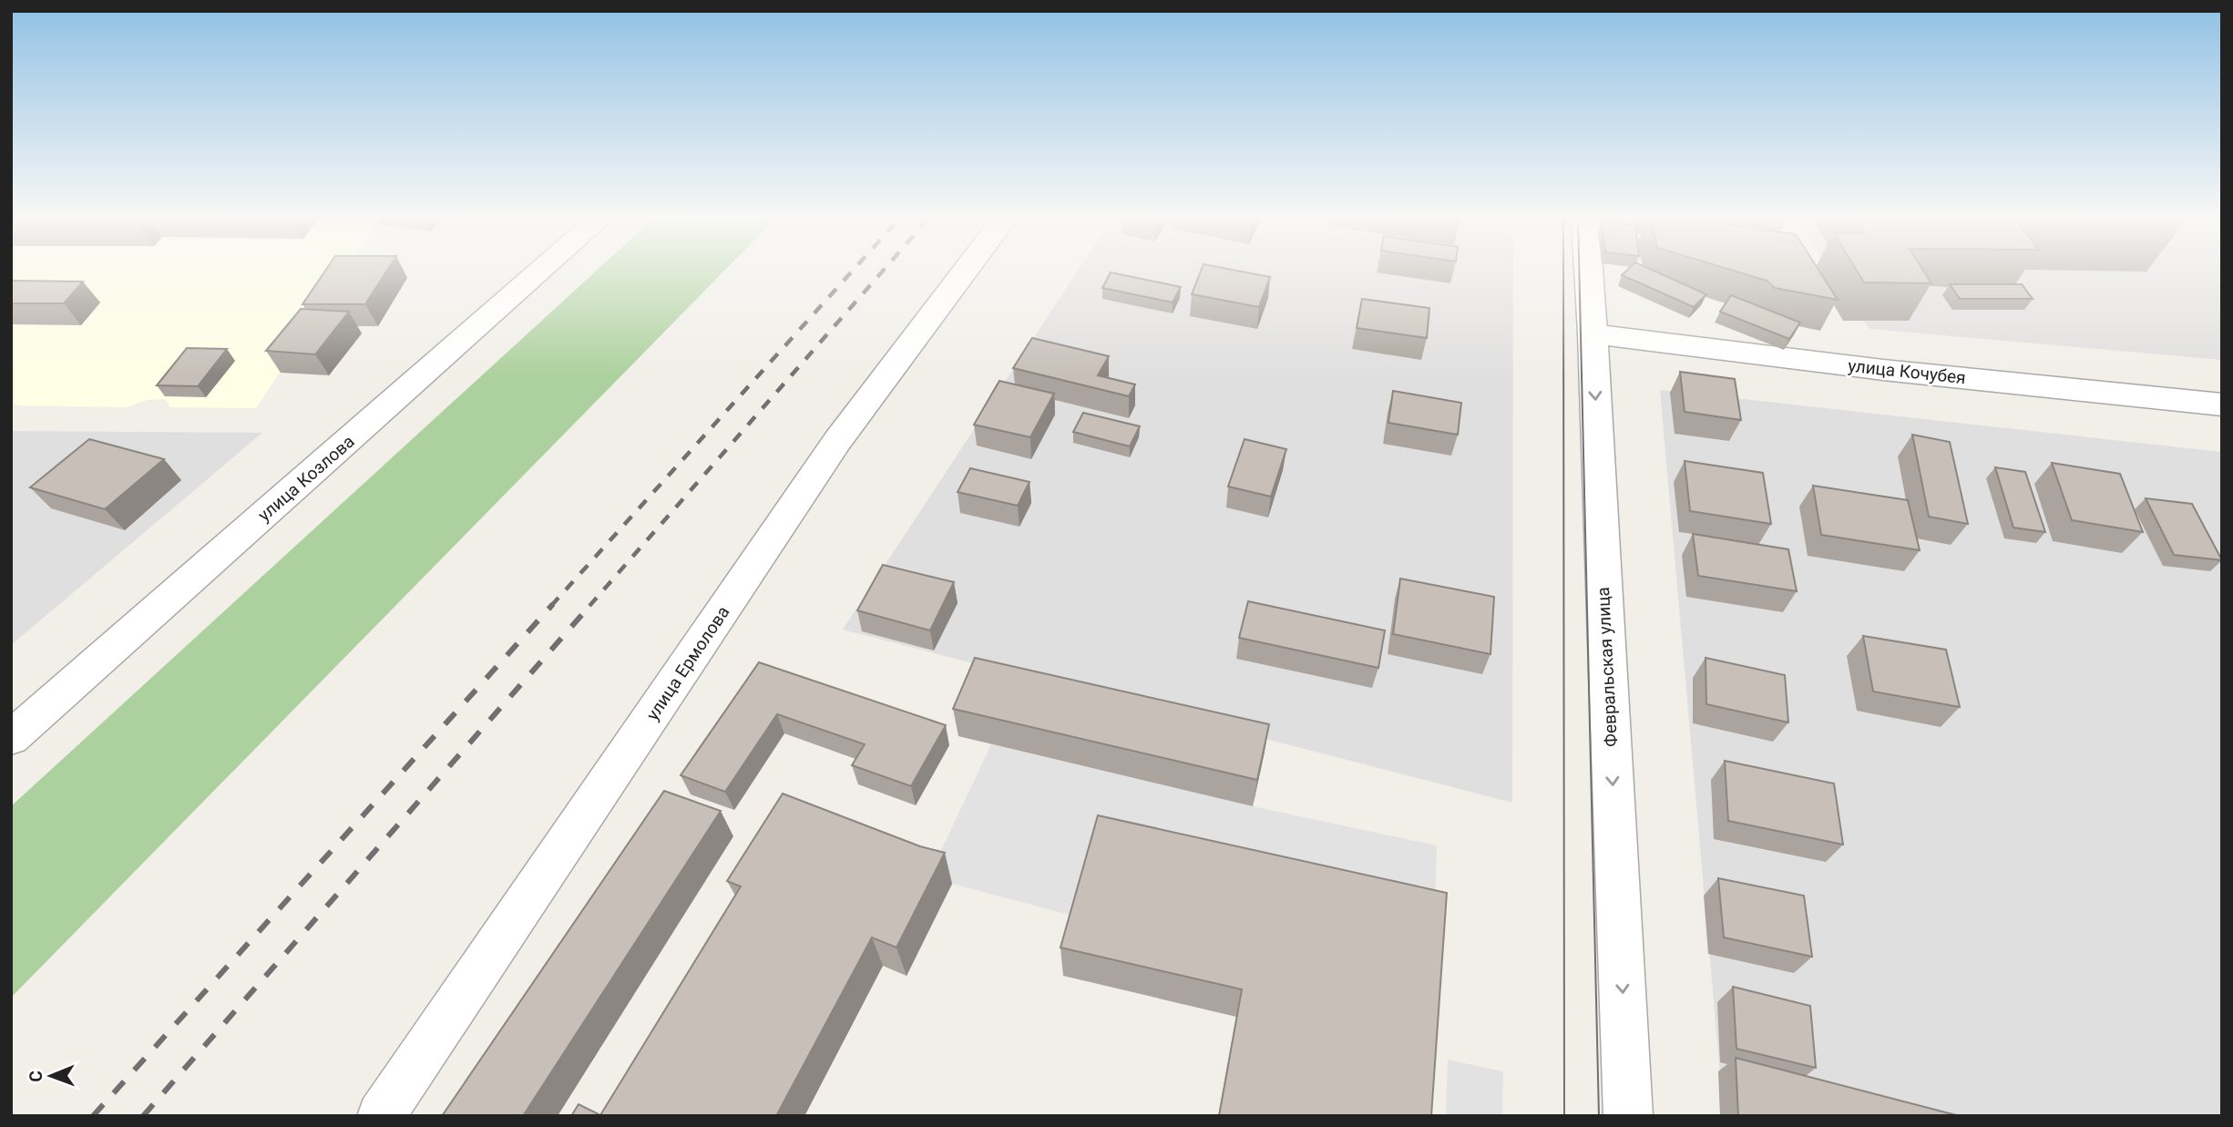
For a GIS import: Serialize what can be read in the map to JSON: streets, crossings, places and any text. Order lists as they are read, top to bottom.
{
  "streets": {
    "street": [
      "улица Кочубея",
      "улица Козлова",
      "улица Ермолова",
      "Февральская улица"
    ]
  },
  "crossings": [
    ["улица Кочубея", "Февральская улица"]
  ],
  "one_way": ["Февральская улица"],
  "north": "left"
}
